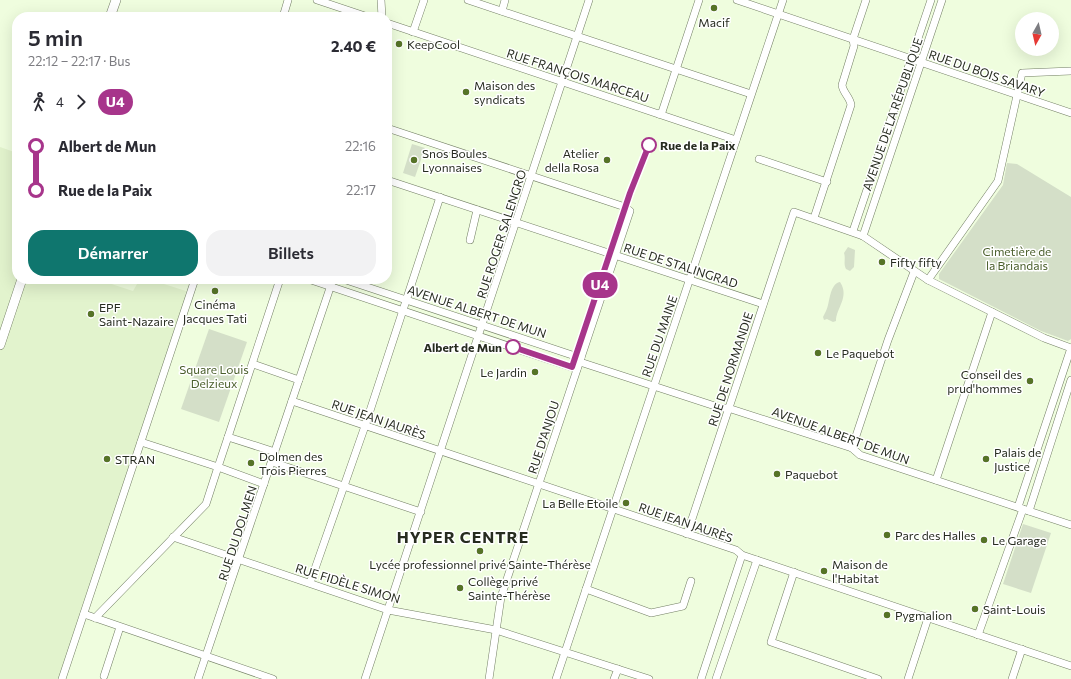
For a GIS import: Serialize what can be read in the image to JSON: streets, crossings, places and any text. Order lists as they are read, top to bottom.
{
  "streets": {
    "street": [
      "RUE DU BOIS SAVARY",
      "RUE FRANÇOIS MARCEAU",
      "AVENUE DE LA RÉPUBLIQUE",
      "RUE ROGER SALENGRO",
      "RUE DE STALINGRAD",
      "AVENUE ALBERT DE MUN",
      "RUE DU MAINE",
      "RUE DE NORMANDIE",
      "RUE JEAN JAURÈS",
      "RUE D'ANJOU",
      "RUE DU DOLMEN",
      "RUE FIDÈLE SIMON"
    ]
  },
  "crossings": [
    ["RUE DU BOIS SAVARY", "AVENUE DE LA RÉPUBLIQUE"],
    ["RUE DU BOIS SAVARY", "RUE DU MAINE"],
    ["RUE FRANÇOIS MARCEAU", "RUE ROGER SALENGRO"],
    ["RUE FRANÇOIS MARCEAU", "RUE DU MAINE"],
    ["RUE ROGER SALENGRO", "RUE DE STALINGRAD"],
    ["RUE ROGER SALENGRO", "AVENUE ALBERT DE MUN"],
    ["RUE ROGER SALENGRO", "RUE JEAN JAURÈS"],
    ["RUE ROGER SALENGRO", "RUE D'ANJOU"],
    ["RUE ROGER SALENGRO", "RUE FIDÈLE SIMON"],
    ["RUE DE STALINGRAD", "RUE DU MAINE"],
    ["RUE DE STALINGRAD", "RUE DE NORMANDIE"],
    ["RUE DE STALINGRAD", "RUE D'ANJOU"],
    ["AVENUE ALBERT DE MUN", "RUE DU MAINE"],
    ["AVENUE ALBERT DE MUN", "RUE DE NORMANDIE"],
    ["AVENUE ALBERT DE MUN", "RUE D'ANJOU"],
    ["AVENUE ALBERT DE MUN", "RUE DU DOLMEN"],
    ["RUE DU MAINE", "RUE JEAN JAURÈS"],
    ["RUE DU MAINE", "RUE FIDÈLE SIMON"],
    ["RUE DE NORMANDIE", "RUE JEAN JAURÈS"],
    ["RUE JEAN JAURÈS", "RUE D'ANJOU"],
    ["RUE JEAN JAURÈS", "RUE DU DOLMEN"],
    ["RUE D'ANJOU", "RUE FIDÈLE SIMON"],
    ["RUE DU DOLMEN", "RUE FIDÈLE SIMON"]
  ],
  "districts": ["HYPER CENTRE"],
  "parks": ["Cimetière de la Briandais", "Square Louis Delzieux"],
  "places": [
    "Macif",
    "KeepCool",
    "Maison des syndicats",
    "Rue de la Paix",
    "Snos Boules Lyonnaises",
    "Atelier della Rosa",
    "Fifty fifty",
    "Cinéma Jacques Tati",
    "EPF Saint-Nazaire",
    "Albert de Mun",
    "Le Paquebot",
    "Le Jardin",
    "Conseil des prud'hommes",
    "STRAN",
    "Palais de Justice",
    "Dolmen des Trois Pierres",
    "Paquebot",
    "La Belle Etoile",
    "Parc des Halles",
    "Le Garage",
    "Lycée professionnel privé Sainte-Thérèse",
    "Maison de l'Habitat",
    "Collège privé Sainte-Thérèse",
    "Saint-Louis",
    "Pygmalion"
  ],
  "lines": ["bus line U4"],
  "north": "bottom",
  "page": {
    "on_map": "U4",
    "heading": ["5 min", "22:12 – 22:17 · Bus", "2.40 €"],
    "legs": ["4", "U4"],
    "list": [
      {
        "name": "Albert de Mun",
        "value": "22:16"
      },
      {
        "name": "Rue de la Paix",
        "value": "22:17"
      }
    ],
    "buttons": ["Démarrer", "Billets"]
  }
}
